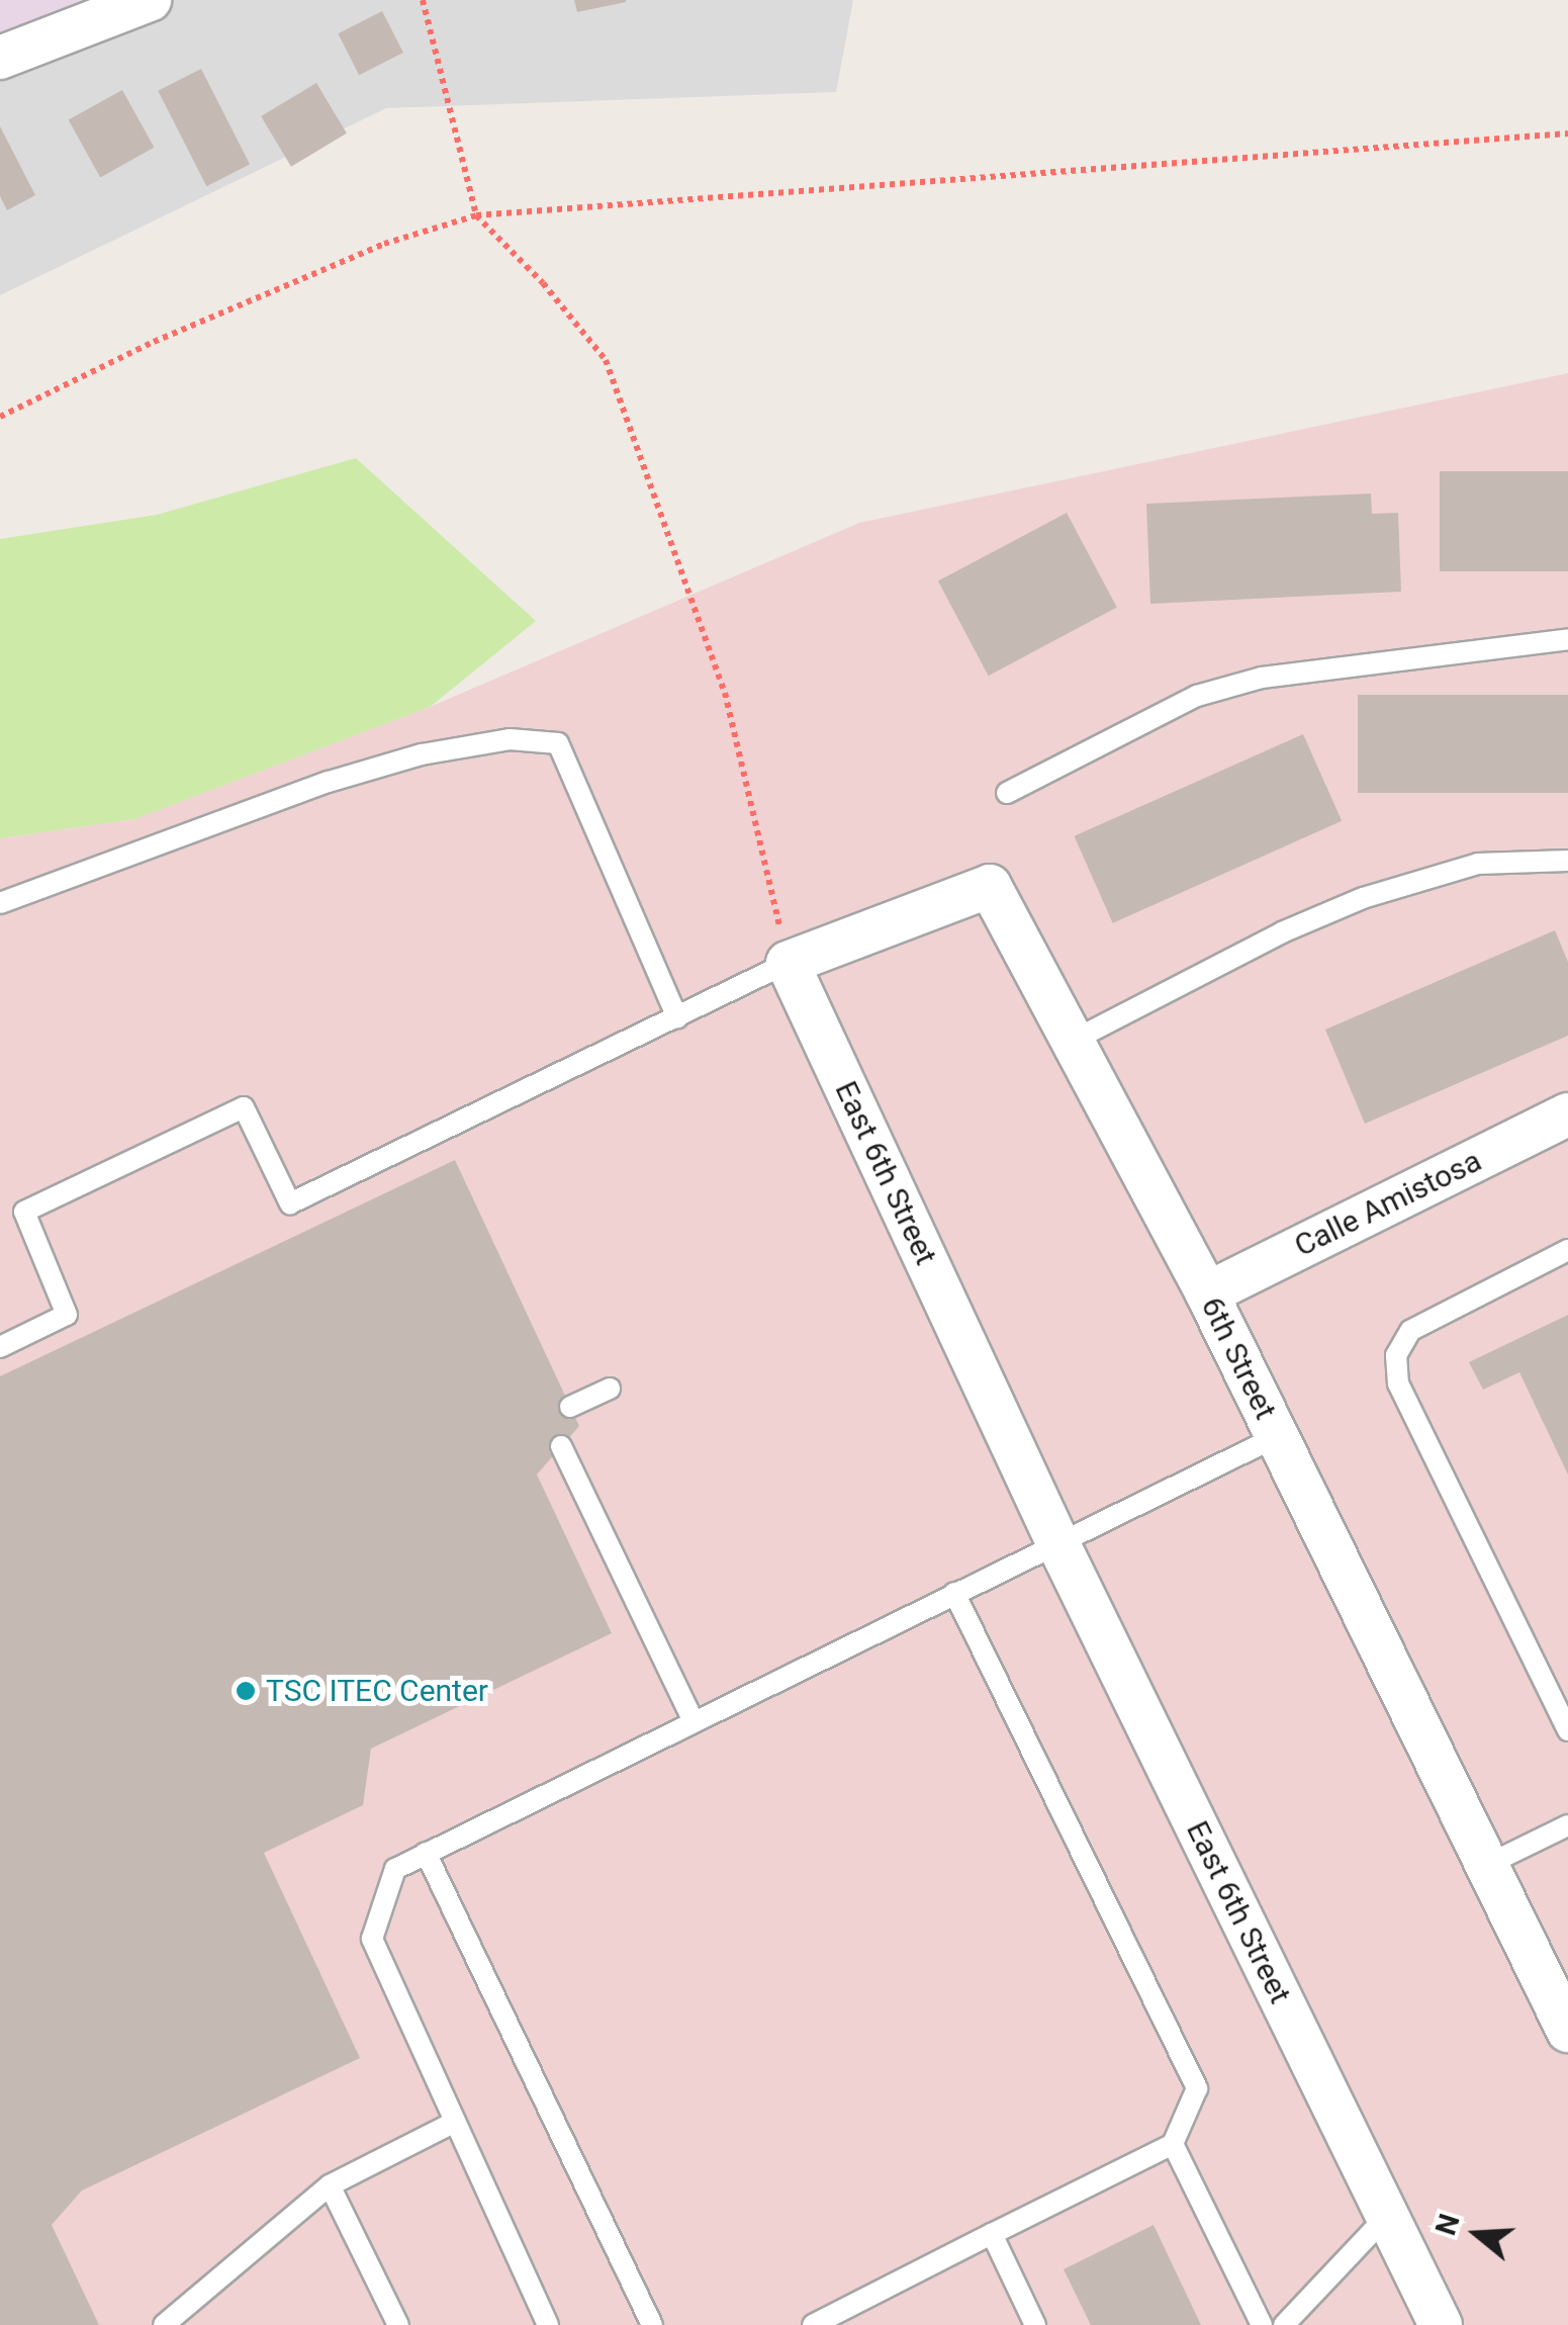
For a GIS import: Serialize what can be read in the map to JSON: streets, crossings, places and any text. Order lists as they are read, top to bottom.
{
  "streets": {
    "street": ["East 6th Street", "Calle Amistosa", "6th Street"]
  },
  "crossings": [
    ["East 6th Street", "6th Street"],
    ["Calle Amistosa", "6th Street"]
  ],
  "places": ["TSC ITEC Center"],
  "north": "left"
}
